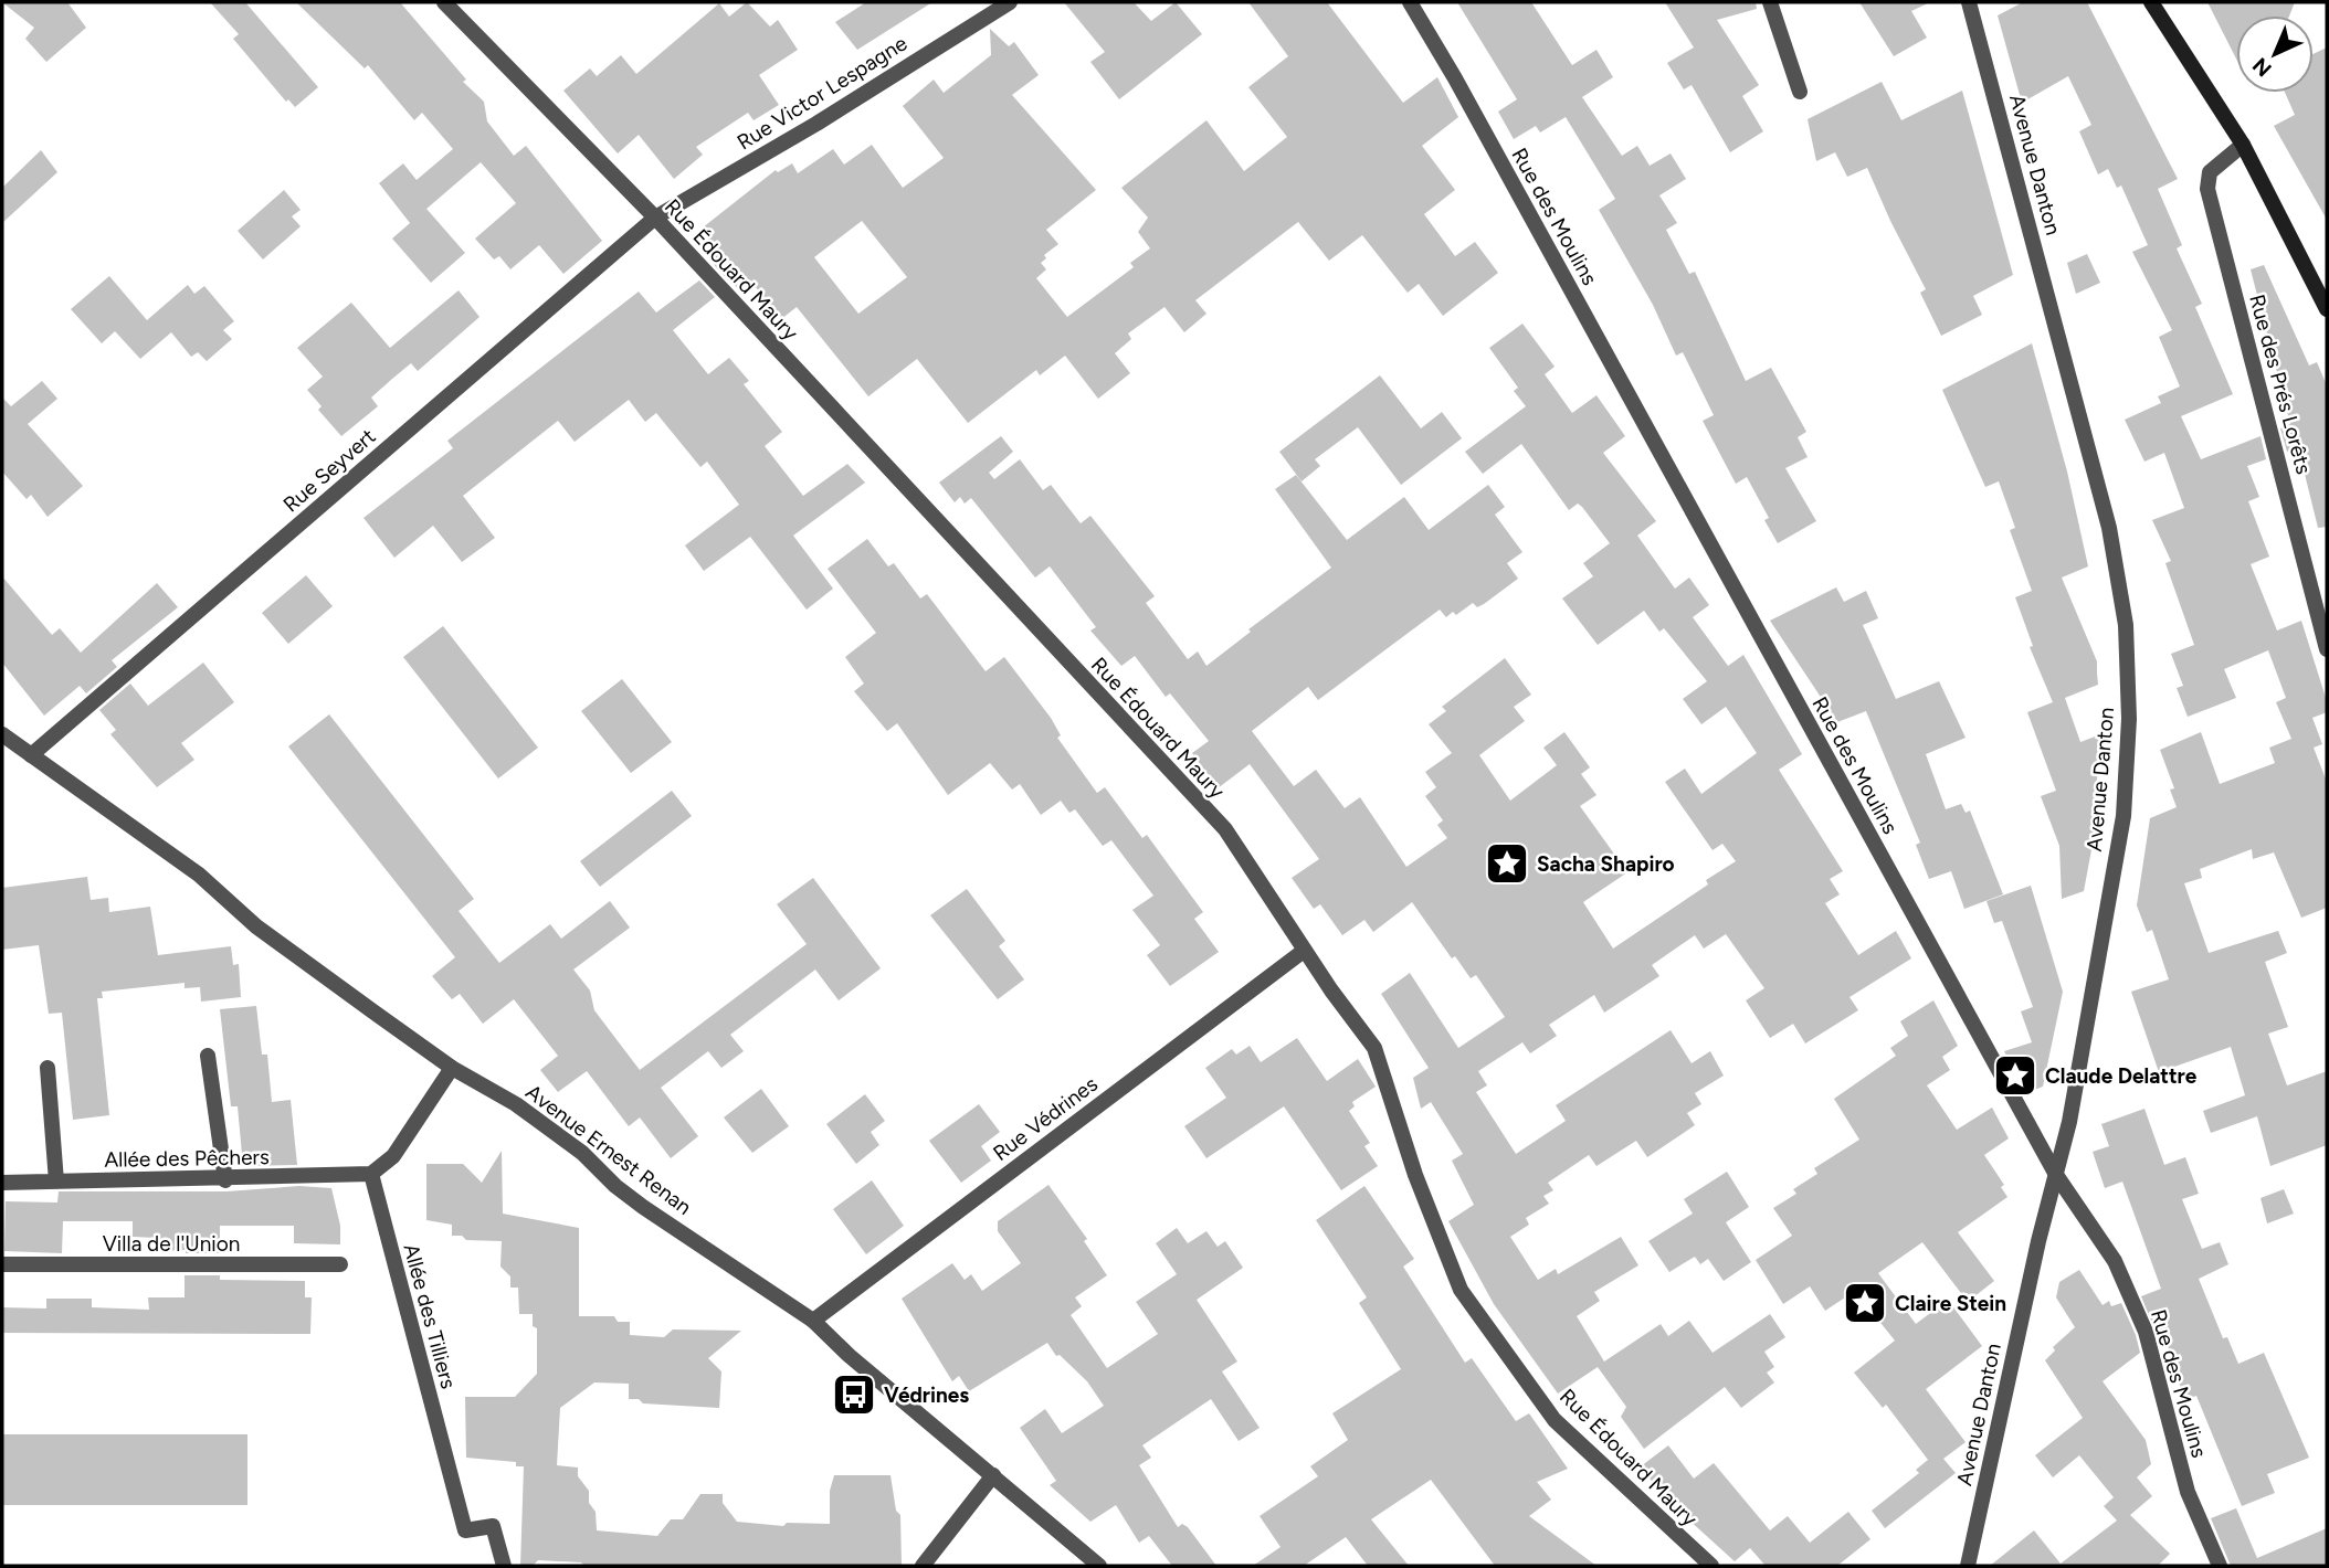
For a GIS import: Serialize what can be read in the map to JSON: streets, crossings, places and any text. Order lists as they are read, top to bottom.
{
  "streets": {
    "street": [
      "Rue Victor Lespagne",
      "Avenue Danton",
      "Rue des Moulins",
      "Rue Édouard Maury",
      "Rue des Prés Lorêts",
      "Rue Seyvert",
      "Rue Védrines",
      "Avenue Ernest Renan",
      "Allée des Pêchers",
      "Villa de l'Union",
      "Allée des Tilliers"
    ]
  },
  "crossings": [
    ["Rue Victor Lespagne", "Rue Édouard Maury"],
    ["Rue Victor Lespagne", "Rue Seyvert"],
    ["Avenue Danton", "Rue des Moulins"],
    ["Rue Édouard Maury", "Rue Seyvert"],
    ["Rue Édouard Maury", "Rue Védrines"],
    ["Rue Seyvert", "Avenue Ernest Renan"],
    ["Rue Védrines", "Avenue Ernest Renan"],
    ["Allée des Pêchers", "Allée des Tilliers"]
  ],
  "places": {
    "place": ["Sacha Shapiro", "Claude Delattre", "Claire Stein"],
    "bus stop": ["Védrines"]
  },
  "north": "bottom left"
}
